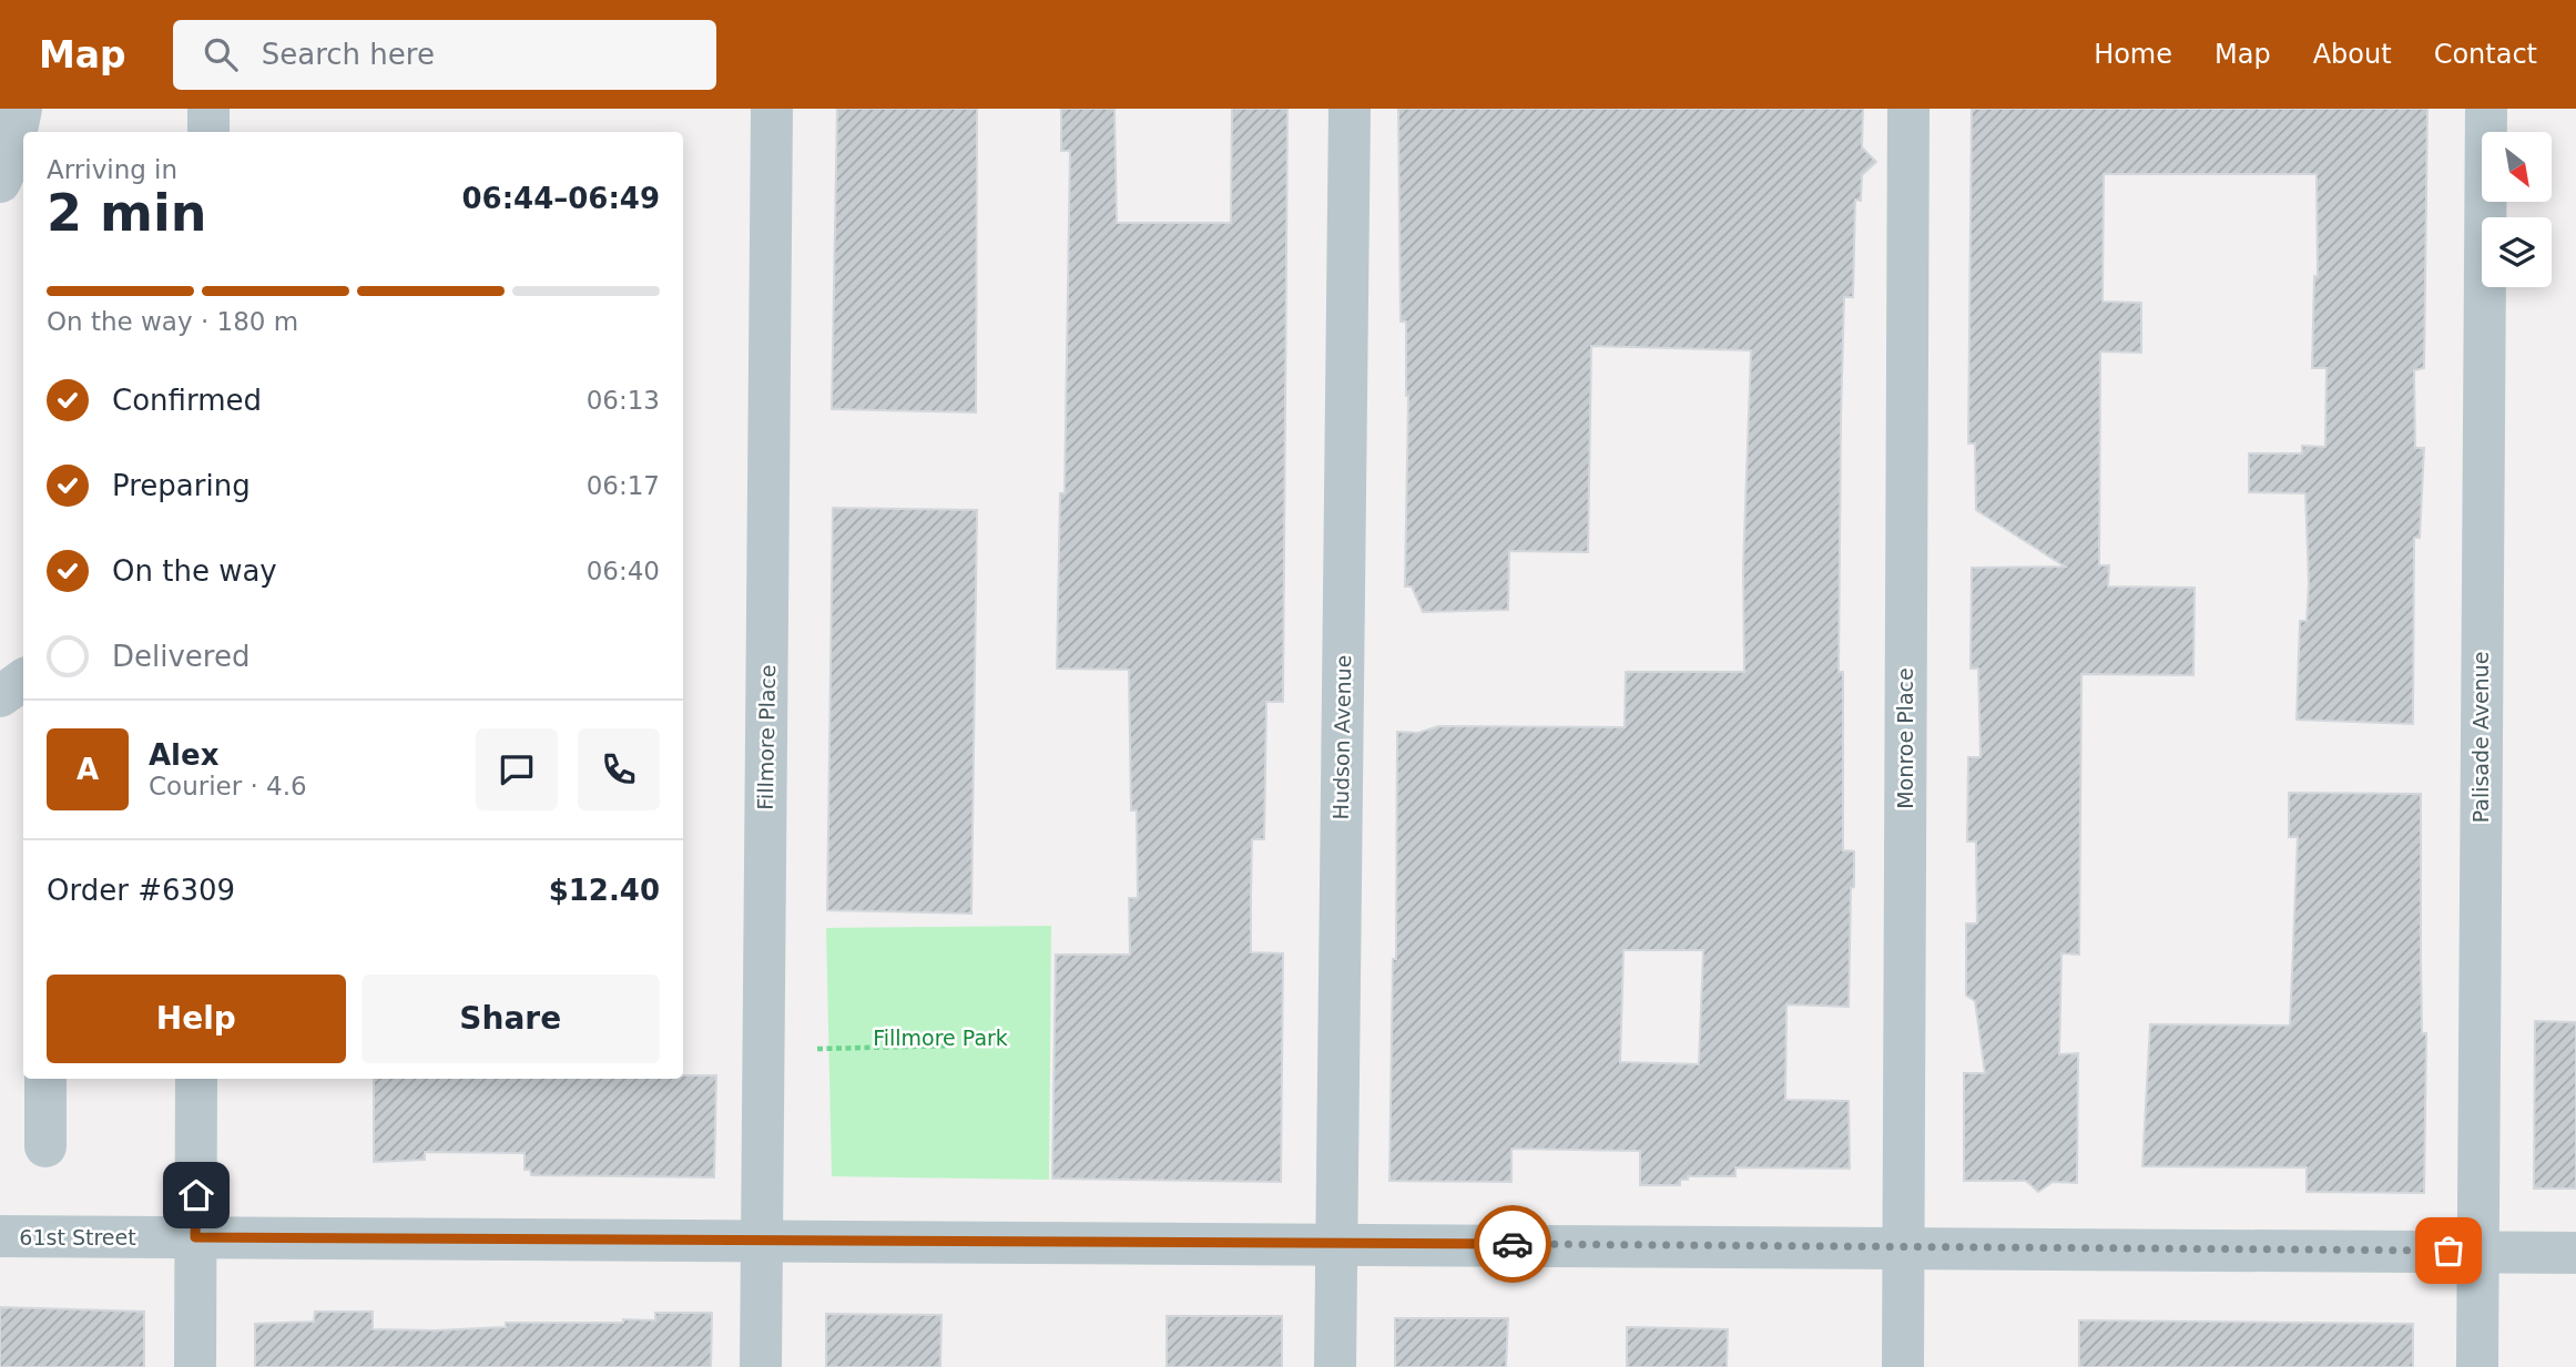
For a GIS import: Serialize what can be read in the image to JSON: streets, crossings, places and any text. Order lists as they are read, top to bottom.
{
  "streets": {
    "street": [
      "Fillmore Place",
      "Hudson Avenue",
      "Palisade Avenue",
      "Monroe Place",
      "61st Street"
    ]
  },
  "crossings": [
    ["Fillmore Place", "61st Street"],
    ["Hudson Avenue", "61st Street"],
    ["Palisade Avenue", "61st Street"],
    ["Monroe Place", "61st Street"]
  ],
  "parks": ["Fillmore Park"],
  "north": "bottom right",
  "page": {
    "header": "Map",
    "search": "Search here",
    "nav": [
      "Home",
      "Map",
      "About",
      "Contact"
    ],
    "heading": ["2 min", "Arriving in", "06:44–06:49"],
    "panel": [
      "Alex",
      "Courier · 4.6",
      "Order #6309",
      "$12.40"
    ],
    "bar": "On the way · 180 m",
    "list": [
      ["Confirmed", "06:13"],
      ["Preparing", "06:17"],
      ["On the way", "06:40"],
      "Delivered"
    ],
    "round": "A",
    "buttons": ["Help", "Share"]
  }
}
